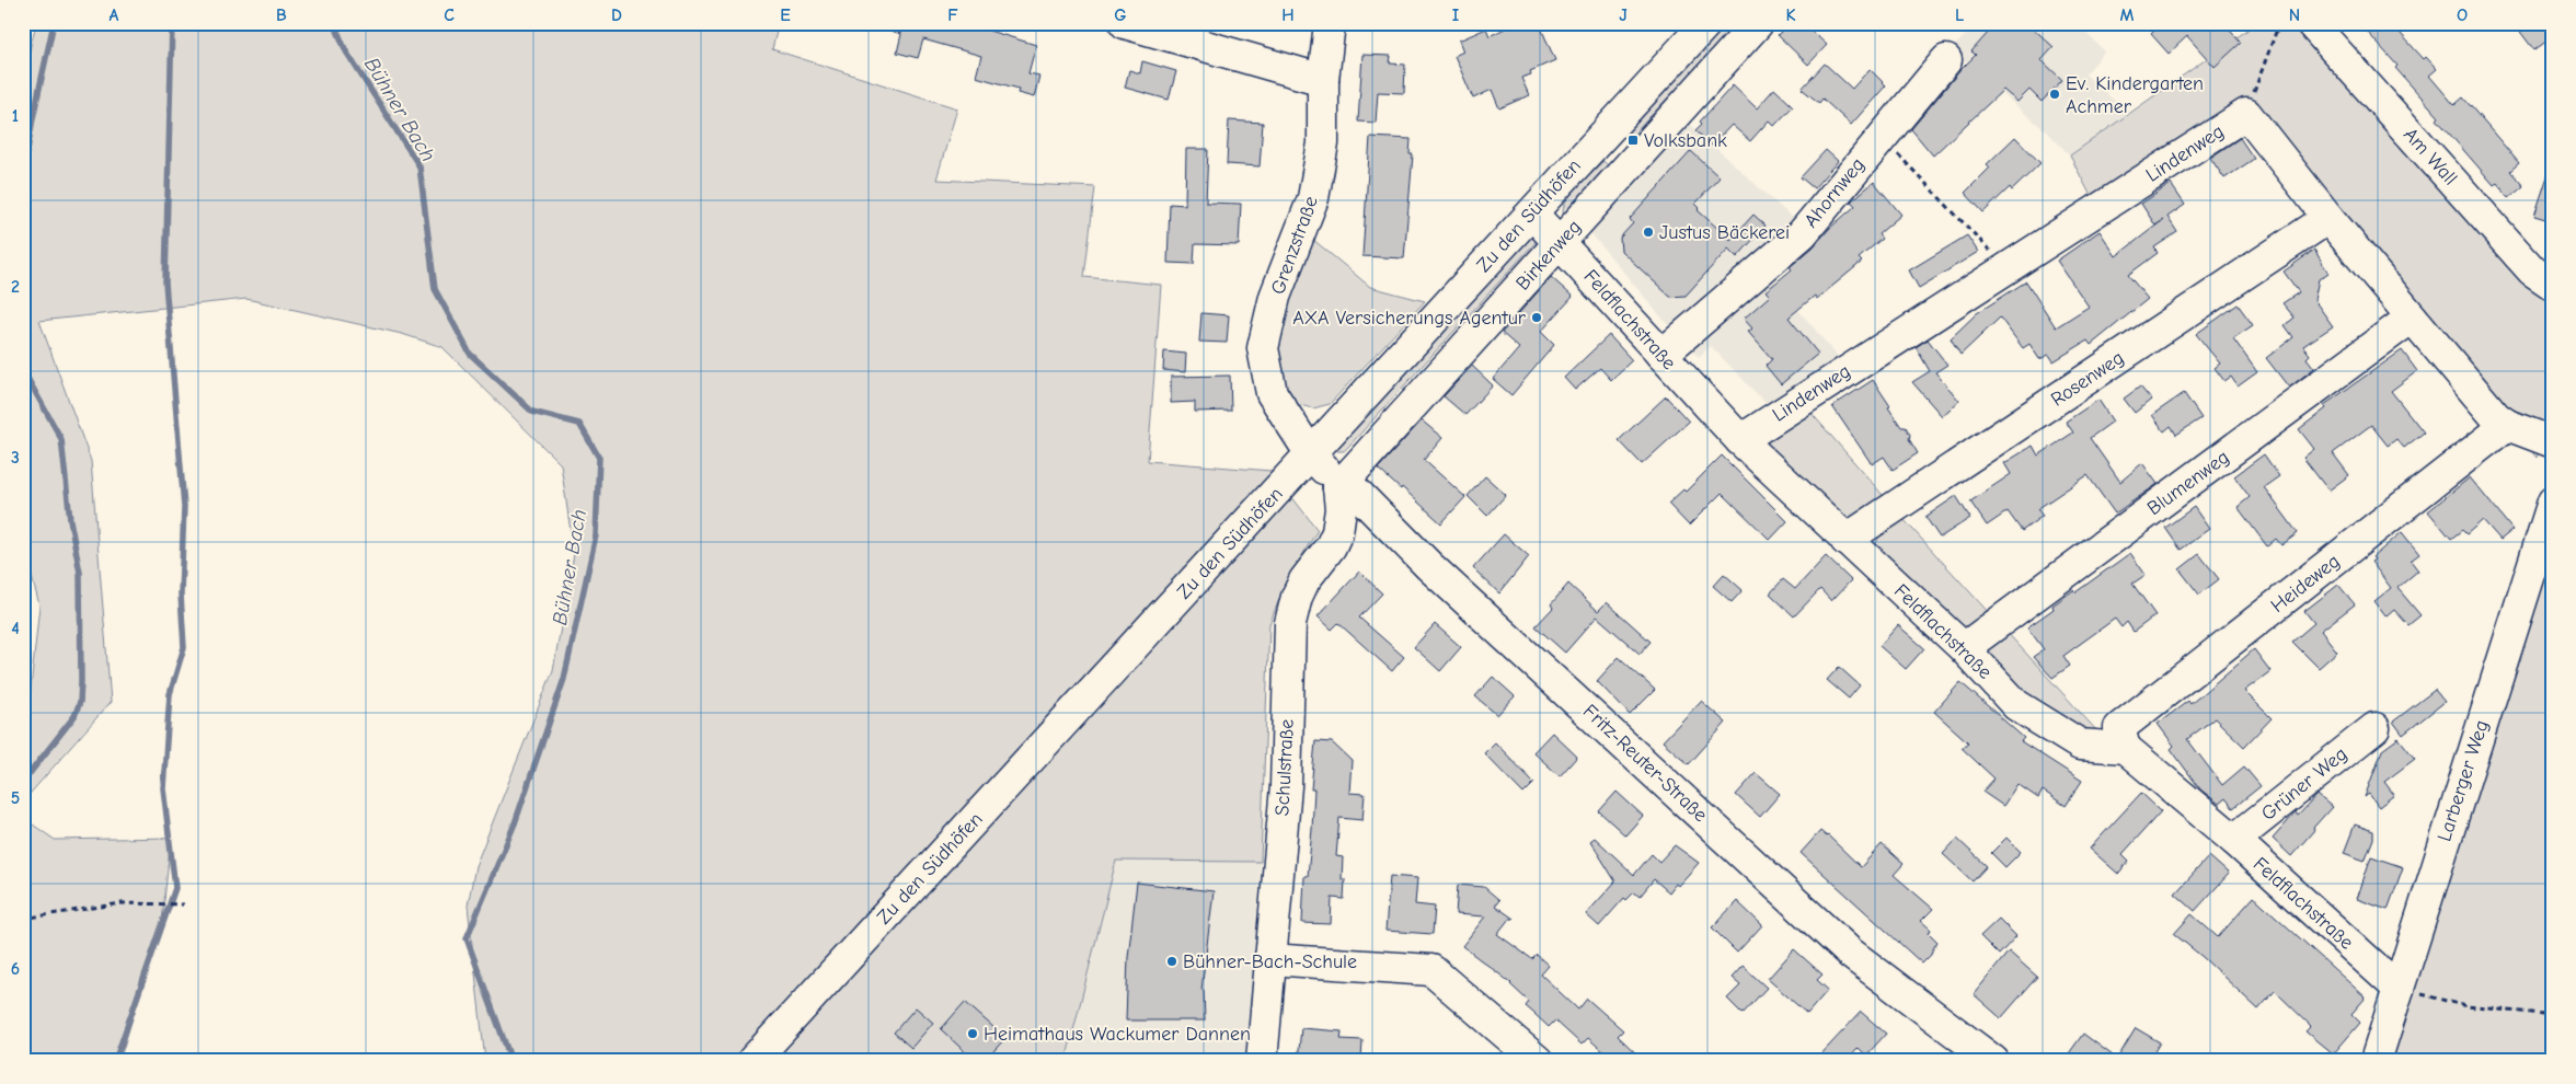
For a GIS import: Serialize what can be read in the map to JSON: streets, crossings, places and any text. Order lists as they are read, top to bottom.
{
  "streets": {
    "street": [
      "Lindenweg",
      "Am Wall",
      "Ahornweg",
      "Zu den Südhöfen",
      "Grenzstraße",
      "Birkenweg",
      "Feldflachstraße",
      "Rosenweg",
      "Blumenweg",
      "Heideweg",
      "Fritz-Reuter-Straße",
      "Schulstraße",
      "Larberger Weg",
      "Grüner Weg"
    ]
  },
  "crossings": [
    ["Lindenweg", "Feldflachstraße"],
    ["Ahornweg", "Feldflachstraße"],
    ["Zu den Südhöfen", "Grenzstraße"],
    ["Zu den Südhöfen", "Feldflachstraße"],
    ["Zu den Südhöfen", "Fritz-Reuter-Straße"],
    ["Grenzstraße", "Fritz-Reuter-Straße"],
    ["Birkenweg", "Feldflachstraße"],
    ["Birkenweg", "Fritz-Reuter-Straße"],
    ["Birkenweg", "Schulstraße"],
    ["Feldflachstraße", "Rosenweg"],
    ["Feldflachstraße", "Blumenweg"],
    ["Feldflachstraße", "Heideweg"],
    ["Feldflachstraße", "Larberger Weg"],
    ["Feldflachstraße", "Grüner Weg"],
    ["Fritz-Reuter-Straße", "Schulstraße"]
  ],
  "water": ["Bühner Bach"],
  "places": {
    "other": [
      "Ev. Kindergarten Achmer",
      "Justus Bäckerei",
      "AXA Versicherungs Agentur",
      "Bühner-Bach-Schule",
      "Heimathaus Wackumer Dannen"
    ],
    "transit": ["Volksbank"]
  },
  "grid": {
    "columns": [
      "A",
      "B",
      "C",
      "D",
      "E",
      "F",
      "G",
      "H",
      "I",
      "J",
      "K",
      "L",
      "M",
      "N",
      "O"
    ],
    "rows": [
      "1",
      "2",
      "3",
      "4",
      "5",
      "6"
    ]
  }
}
